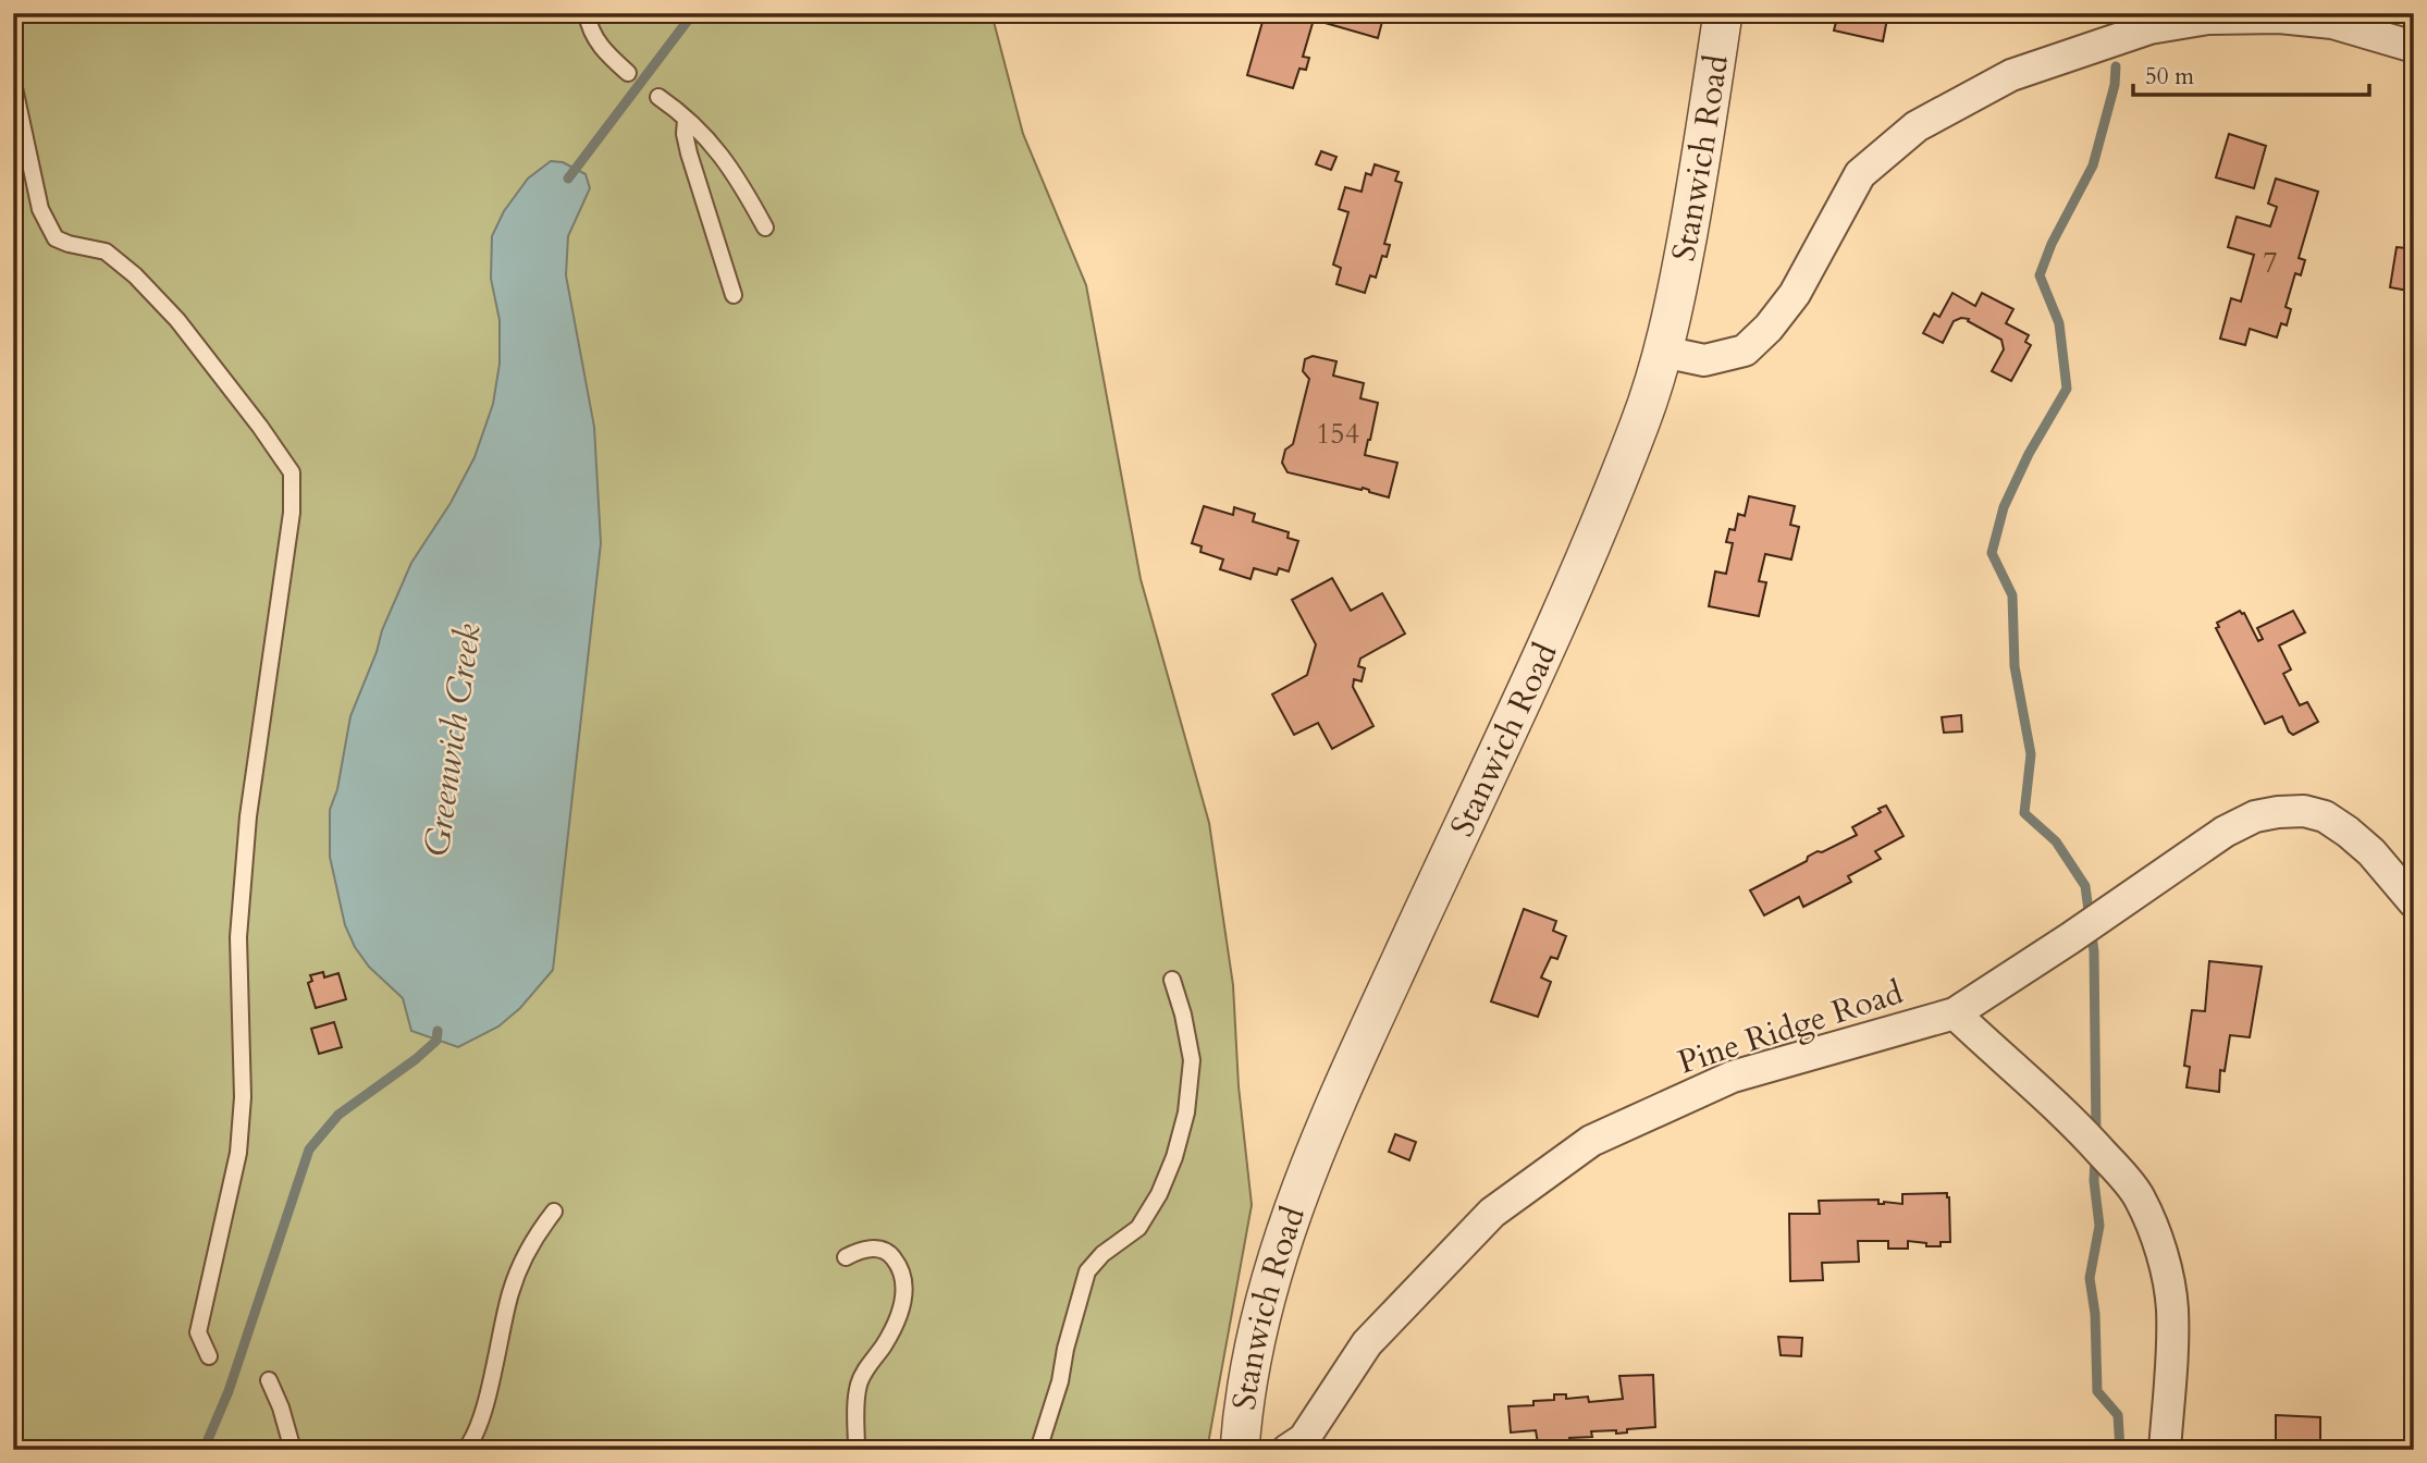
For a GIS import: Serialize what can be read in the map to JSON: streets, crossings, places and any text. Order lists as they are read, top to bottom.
{
  "streets": {
    "street": ["Stanwich Road", "Pine Ridge Road"]
  },
  "water": ["Greenwich Creek"],
  "house_numbers": ["7", "154"],
  "scale_bar": "50 m"
}
